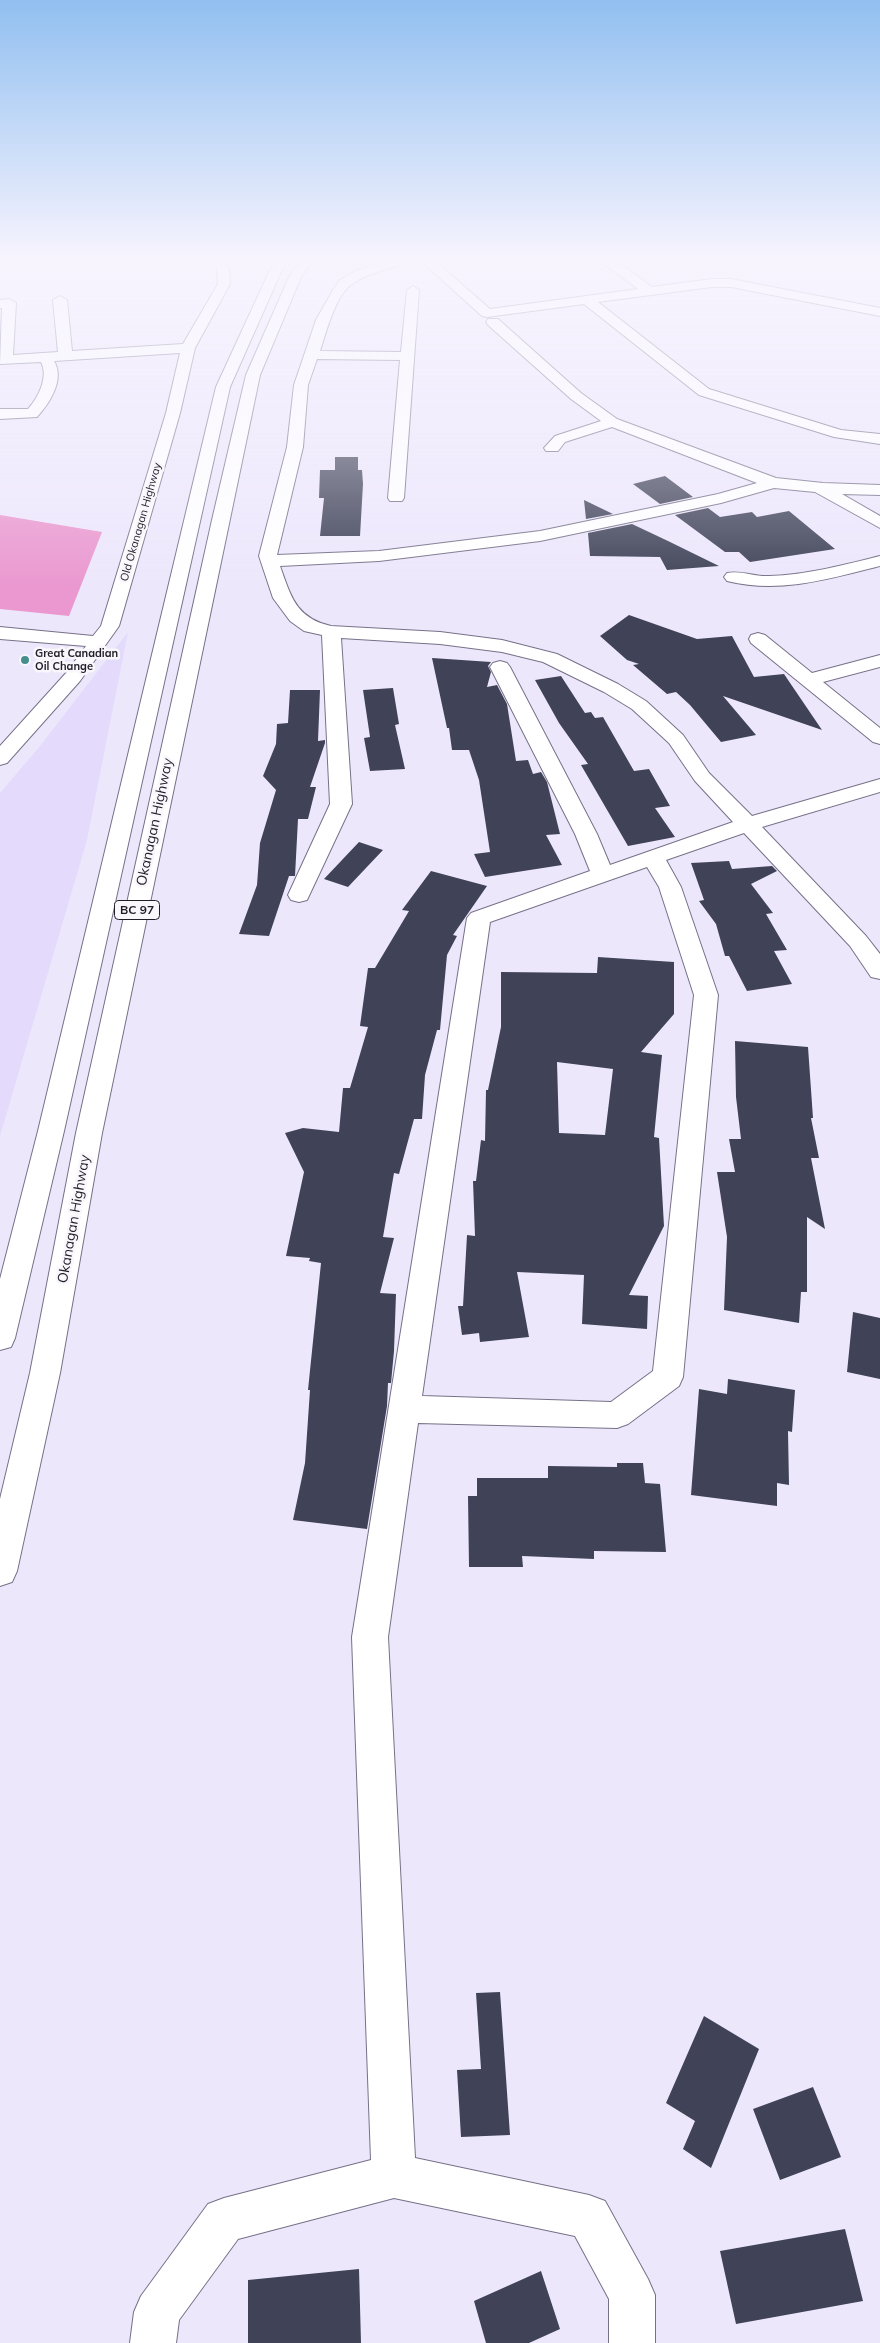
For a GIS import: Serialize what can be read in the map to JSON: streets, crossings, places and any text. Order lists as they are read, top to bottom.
{
  "streets": {
    "main road": ["Old Okanagan Highway", "Okanagan Highway", "BC 97"]
  },
  "places": ["Great Canadian Oil Change"]
}
